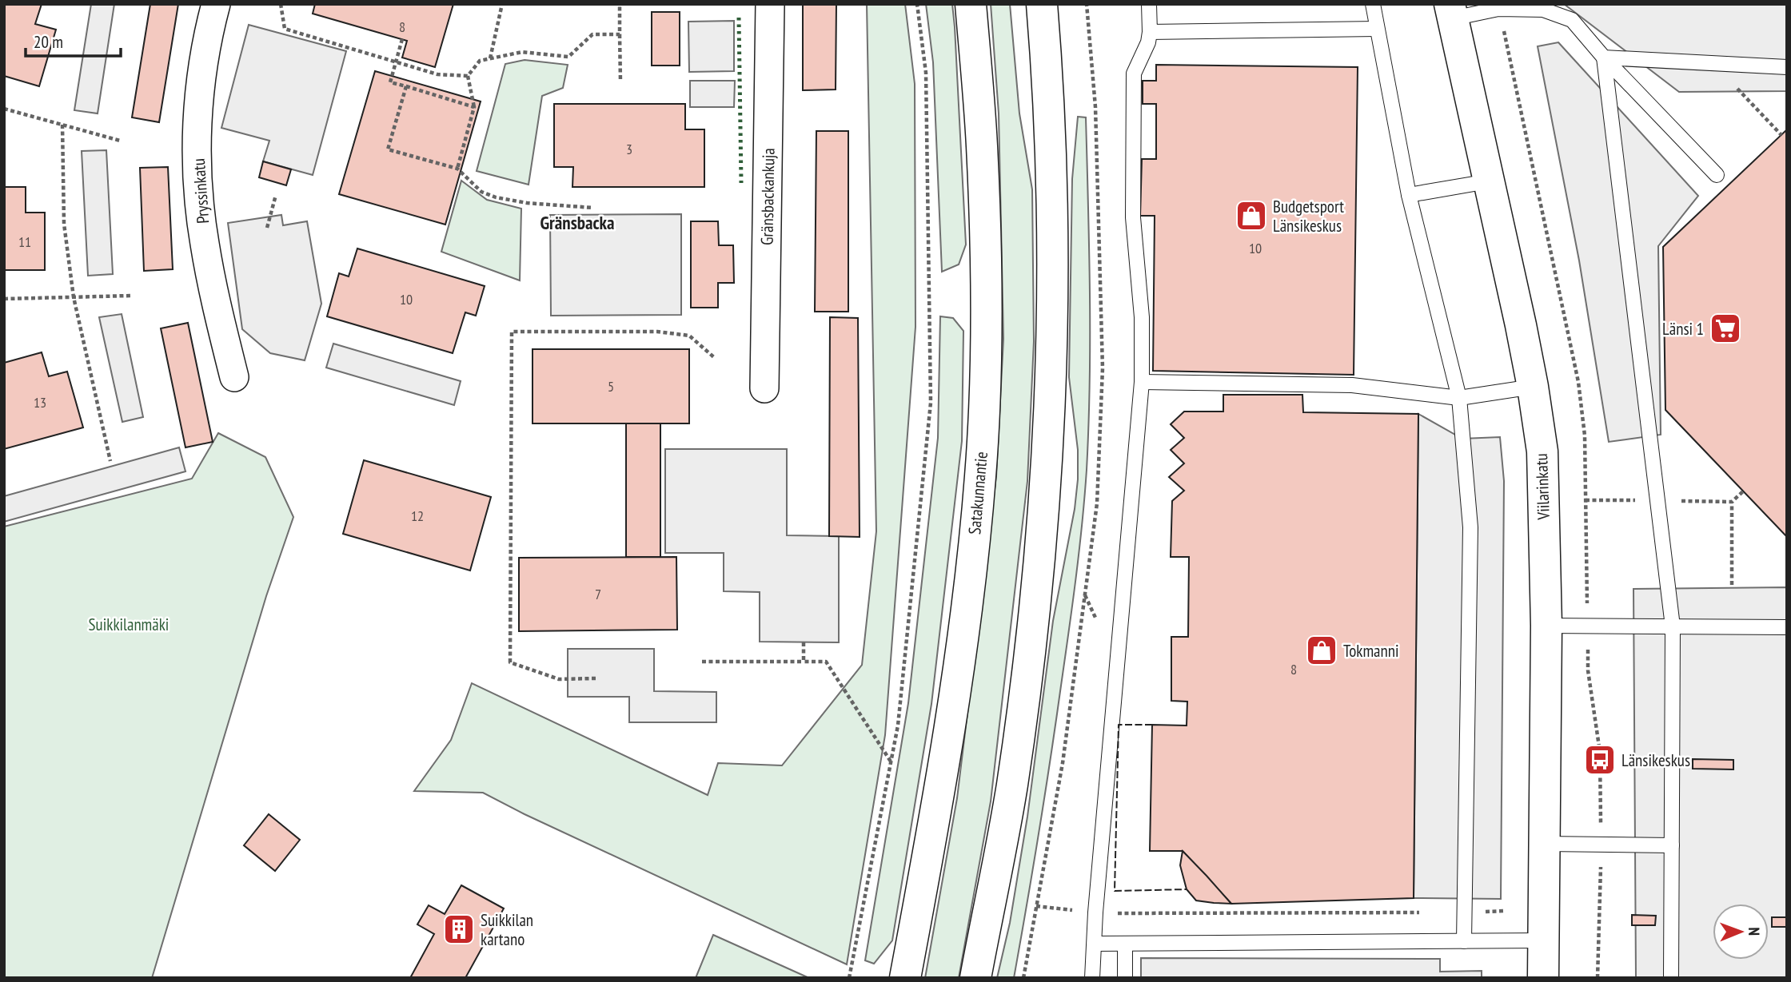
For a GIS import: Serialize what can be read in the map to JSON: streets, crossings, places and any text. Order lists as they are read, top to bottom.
{
  "streets": {
    "main road": ["Viilarinkatu", "Satakunnantie"],
    "street": ["Pryssinkatu", "Gränsbackankuja"]
  },
  "districts": ["Gränsbacka"],
  "parks": ["Suikkilanmäki"],
  "places": {
    "shop": ["Budgetsport Länsikeskus", "Tokmanni"],
    "supermarket": ["Länsi 1"],
    "bus stop": ["Länsikeskus"],
    "building": ["Suikkilan kartano"]
  },
  "house_numbers": [
    "8",
    "3",
    "11",
    "10",
    "10",
    "5",
    "13",
    "12",
    "7",
    "8"
  ],
  "scale_bar": "20 m",
  "north": "right"
}
